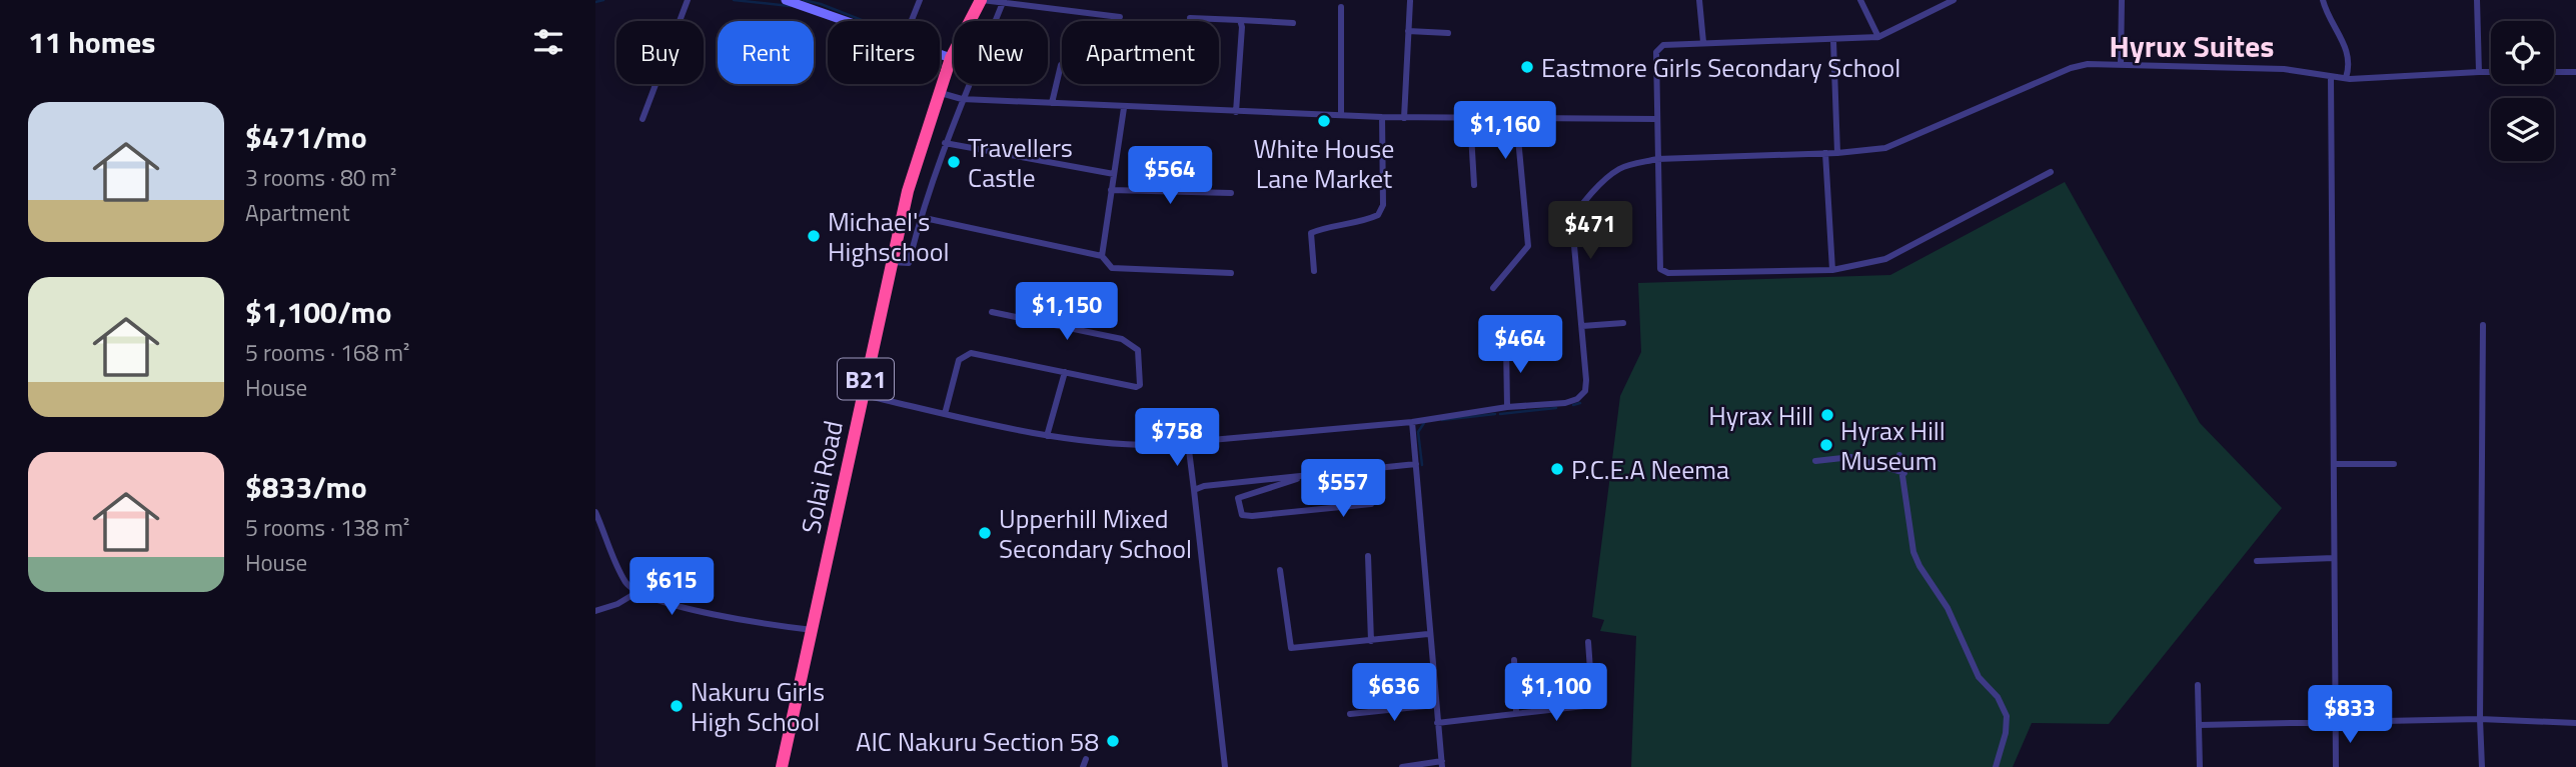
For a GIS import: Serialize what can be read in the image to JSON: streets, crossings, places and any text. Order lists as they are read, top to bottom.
{
  "streets": {
    "highway": ["B21", "Solai Road"]
  },
  "districts": ["Hyrux Suites"],
  "places": [
    "Eastmore Girls Secondary School",
    "White House Lane Market",
    "Travellers Castle",
    "Michael's Highschool",
    "Hyrax Hill",
    "Hyrax Hill Museum",
    "P.C.E.A Neema",
    "Upperhill Mixed Secondary School",
    "Nakuru Girls High School",
    "AIC Nakuru Section 58"
  ],
  "page": {
    "heading": "11 homes",
    "chip": [
      "Buy",
      "Rent",
      "Filters",
      "New",
      "Apartment"
    ],
    "list": [
      {
        "name": "$471/mo",
        "note": "3 rooms · 80 m² · Apartment"
      },
      {
        "name": "$1,100/mo",
        "note": "5 rooms · 168 m² · House"
      },
      {
        "name": "$833/mo",
        "note": "5 rooms · 138 m² · House"
      }
    ],
    "price": [
      "$1,160",
      "$564",
      "$471",
      "$1,150",
      "$464",
      "$758",
      "$557",
      "$615",
      "$636",
      "$1,100",
      "$833"
    ]
  }
}
